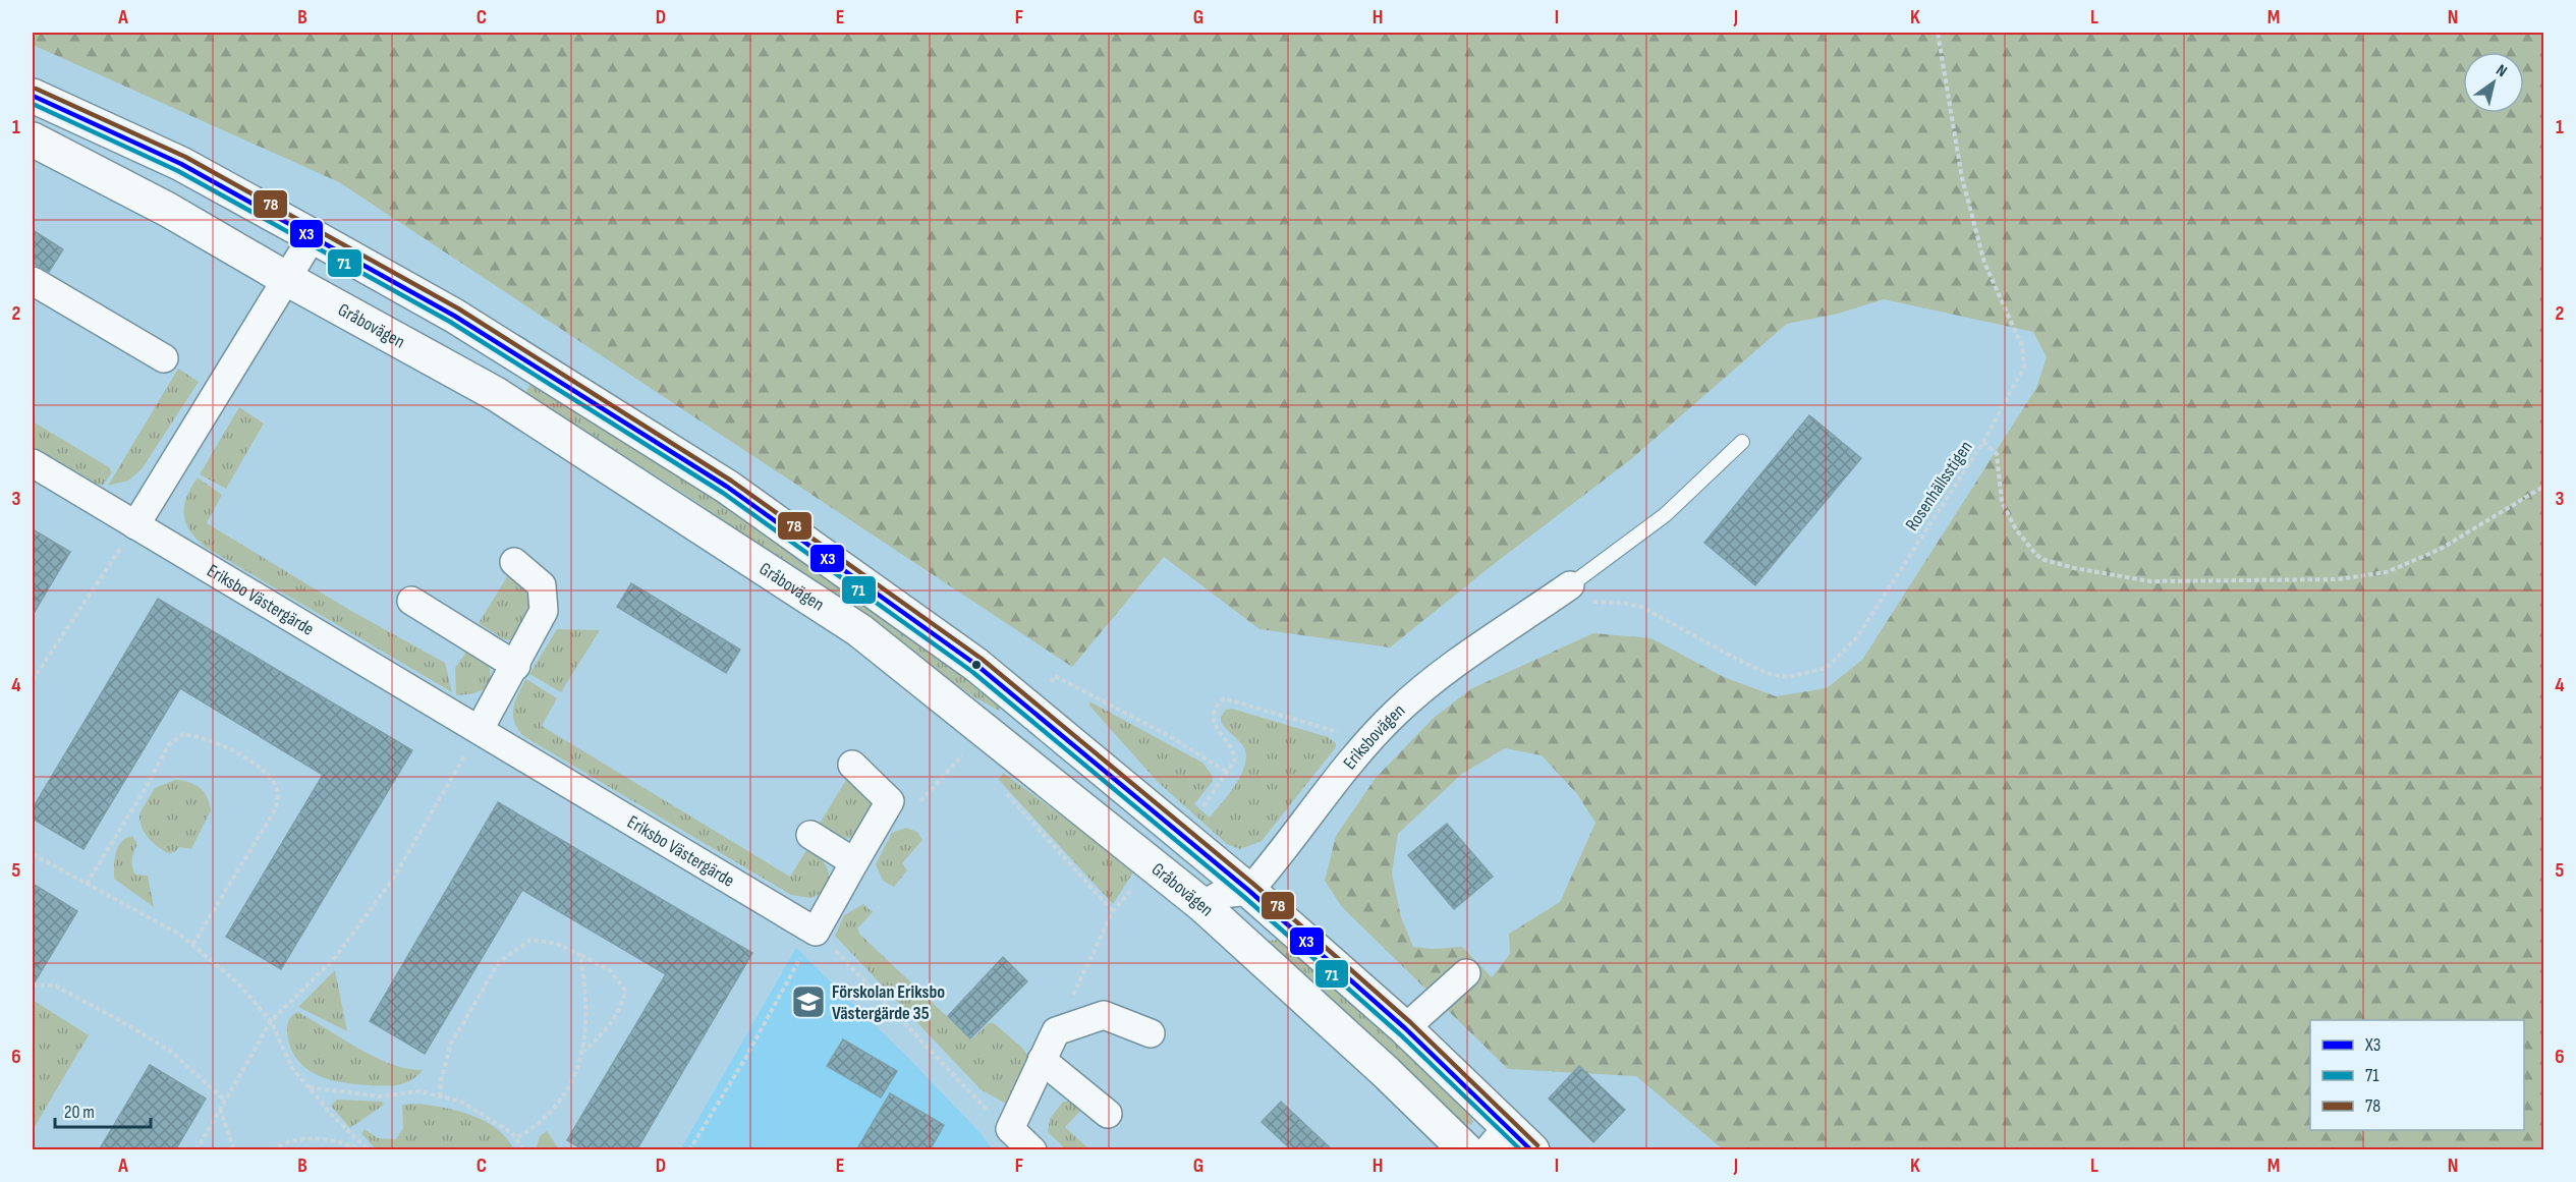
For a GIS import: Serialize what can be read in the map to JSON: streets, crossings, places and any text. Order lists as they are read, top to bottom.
{
  "streets": {
    "main road": ["Gråbovägen"],
    "street": ["Eriksbo Västergärde", "Eriksbovägen"],
    "path": ["Rosenhällsstigen"]
  },
  "crossings": [
    ["Rosenhällsstigen", "Eriksbovägen"]
  ],
  "places": {
    "school or university": ["Förskolan Eriksbo Västergärde 35"]
  },
  "lines": ["transit line 78", "transit line X3", "transit line 71"],
  "legend": ["X3", "71", "78"],
  "scale_bar": "20 m",
  "north": "top right",
  "grid": {
    "columns": [
      "A",
      "B",
      "C",
      "D",
      "E",
      "F",
      "G",
      "H",
      "I",
      "J",
      "K",
      "L",
      "M",
      "N"
    ],
    "rows": [
      "1",
      "2",
      "3",
      "4",
      "5",
      "6"
    ]
  }
}
